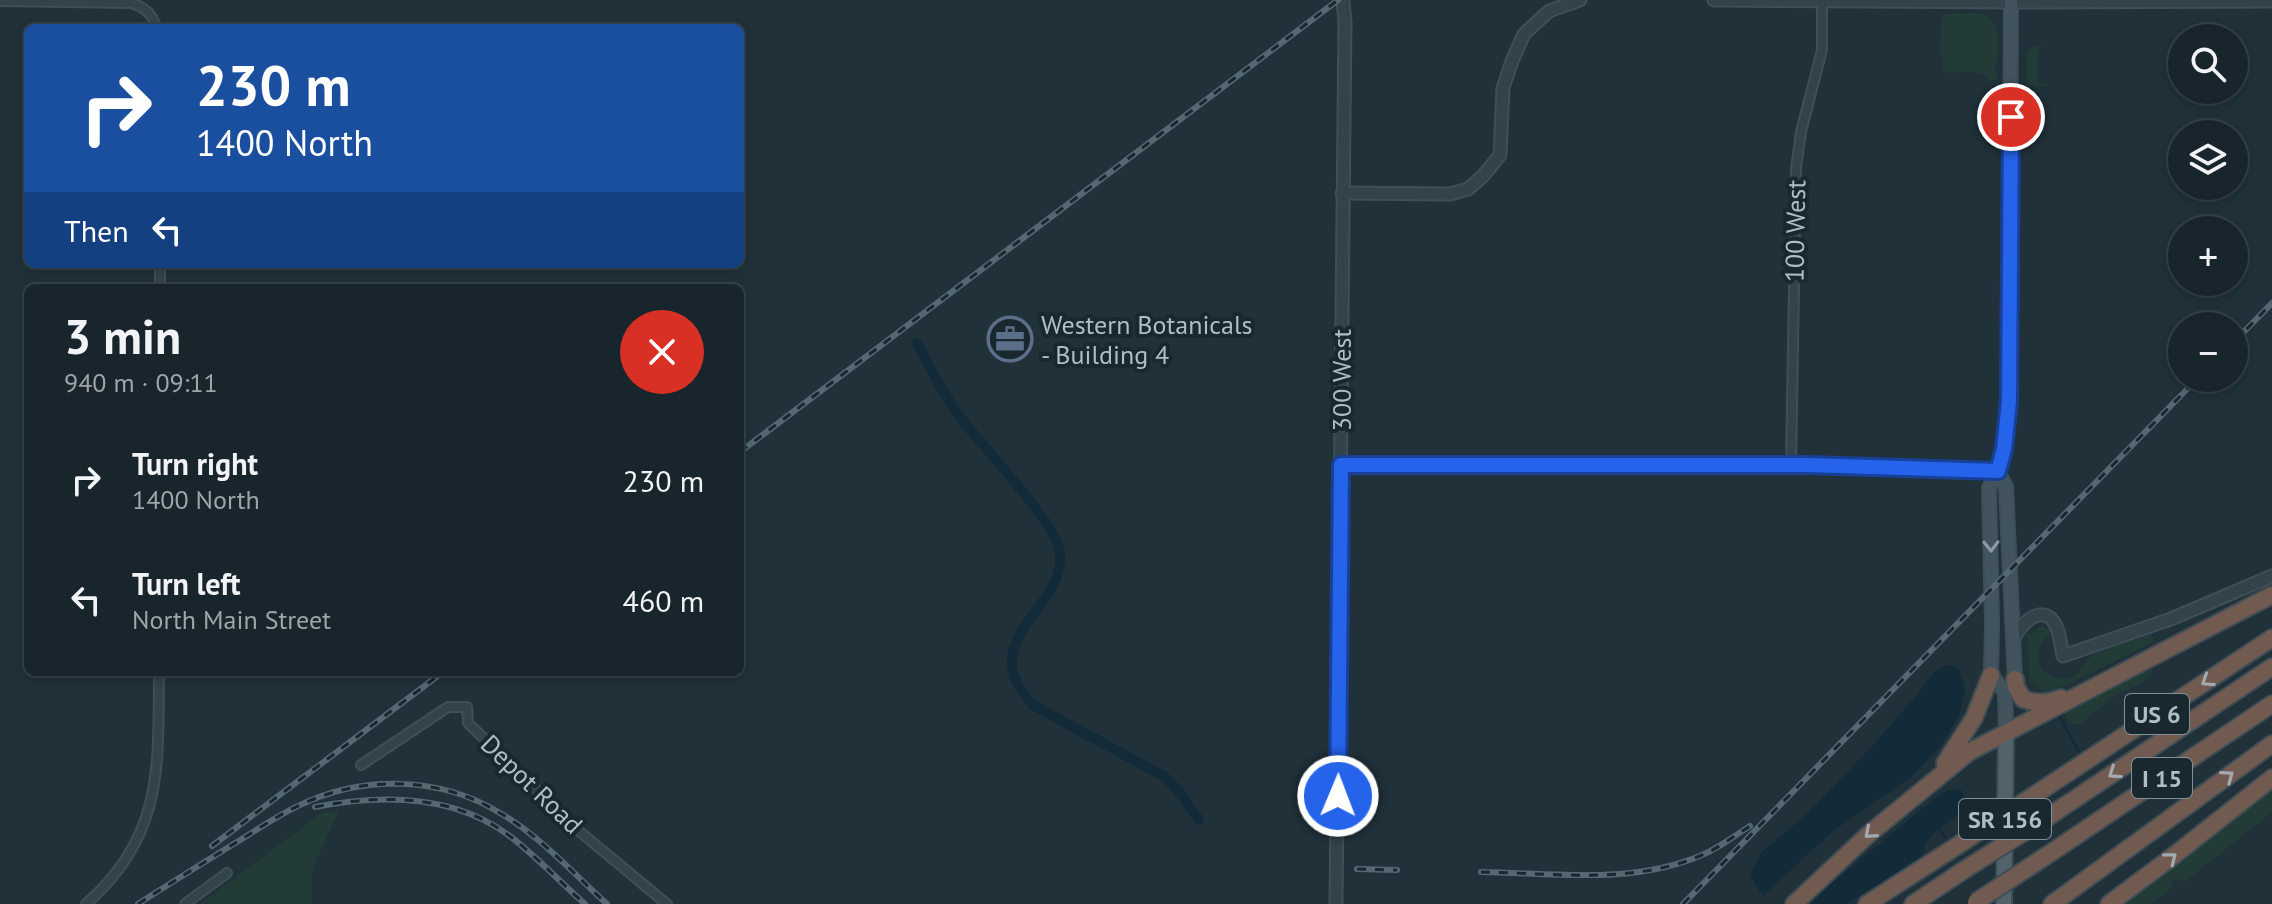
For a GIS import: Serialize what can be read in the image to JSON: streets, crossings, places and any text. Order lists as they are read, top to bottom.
{
  "streets": {
    "highway": ["US 6", "I 15"],
    "main road": ["SR 156"],
    "street": ["100 West", "300 West", "Depot Road"]
  },
  "places": {
    "office": ["Western Botanicals - Building 4"]
  },
  "page": {
    "map_buttons": ["+", "−"],
    "turn": ["230 m", "1400 North"],
    "then": "Then",
    "heading": ["3 min", "940 m · 09:11"],
    "list": [
      {
        "name": "Turn right",
        "note": "1400 North",
        "value": "230 m"
      },
      {
        "name": "Turn left",
        "note": "North Main Street",
        "value": "460 m"
      }
    ]
  }
}
